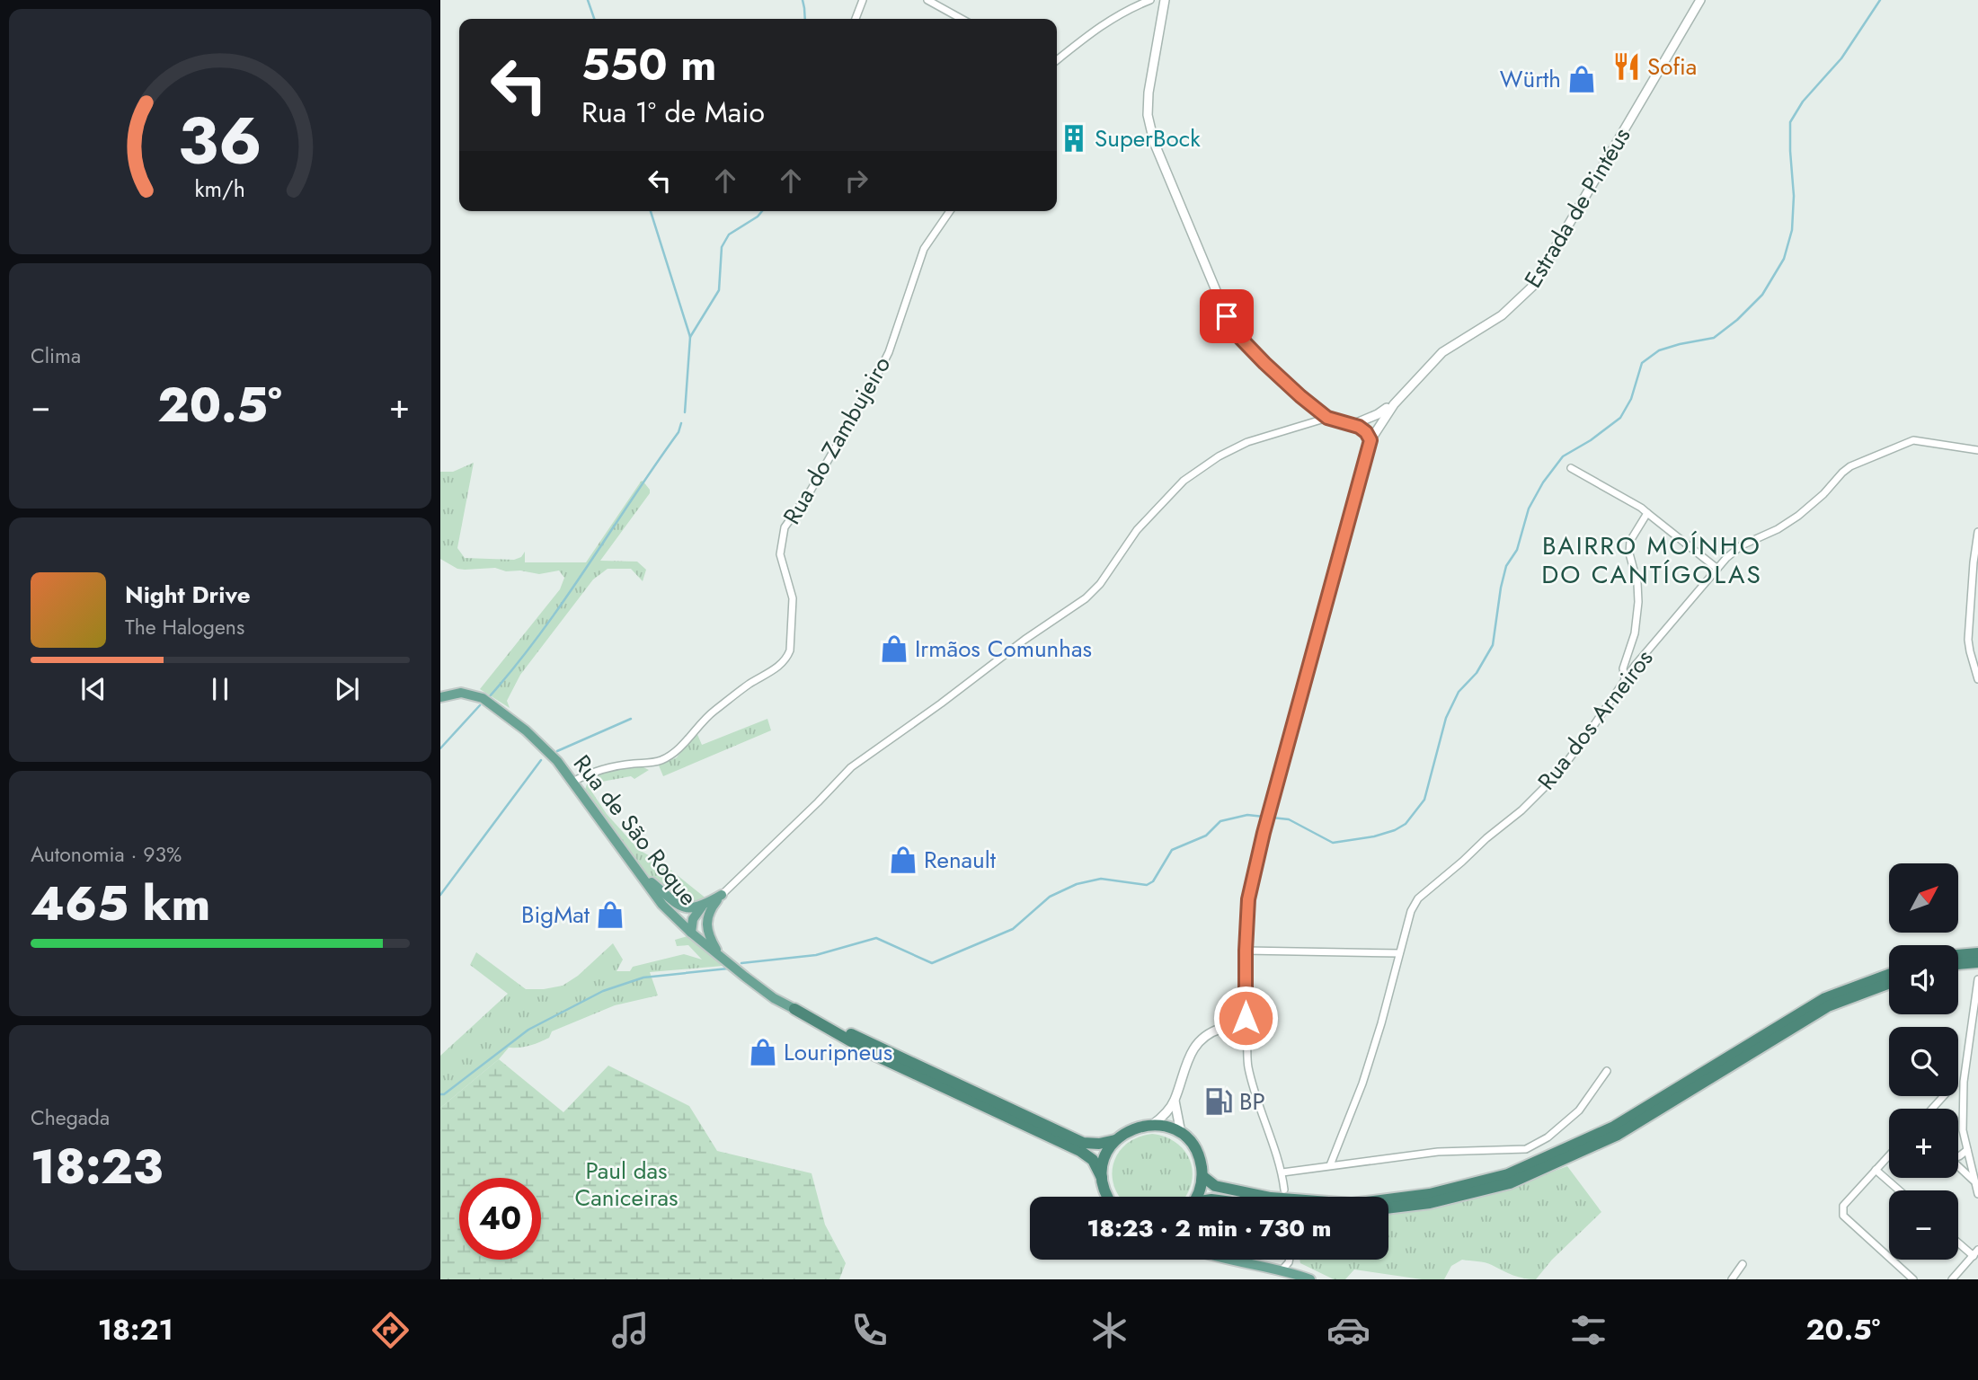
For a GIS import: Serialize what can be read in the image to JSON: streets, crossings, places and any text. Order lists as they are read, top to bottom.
{
  "streets": {
    "highway": ["Rua de São Roque"],
    "street": ["Estrada de Pintéus", "Rua do Zambujeiro", "Rua dos Arneiros"]
  },
  "crossings": [
    ["Rua do Zambujeiro", "Rua de São Roque"]
  ],
  "districts": ["BAIRRO MOÍNHO DO CANTÍGOLAS"],
  "parks": ["Paul das Caniceiras"],
  "places": {
    "restaurant": ["Sofia"],
    "shop": [
      "Würth",
      "Irmãos Comunhas",
      "Renault",
      "BigMat",
      "Louripneus"
    ],
    "building": ["SuperBock"],
    "fuel station": ["BP"]
  },
  "north": "top right",
  "page": {
    "turn": ["550 m", "Rua 1º de Maio"],
    "tile": [
      "Clima",
      ["Autonomia · 93%", "465 km"],
      ["Chegada", "18:23"]
    ],
    "heat": ["−", "20.5°", "+"],
    "song": ["Night Drive", "The Halogens"],
    "map_buttons": ["+", "−"],
    "limit": "40",
    "trip": "18:23 · 2 min · 730 m",
    "tabs": ["18:21", "20.5°"],
    "gauge": ["36", "km/h"]
  }
}
